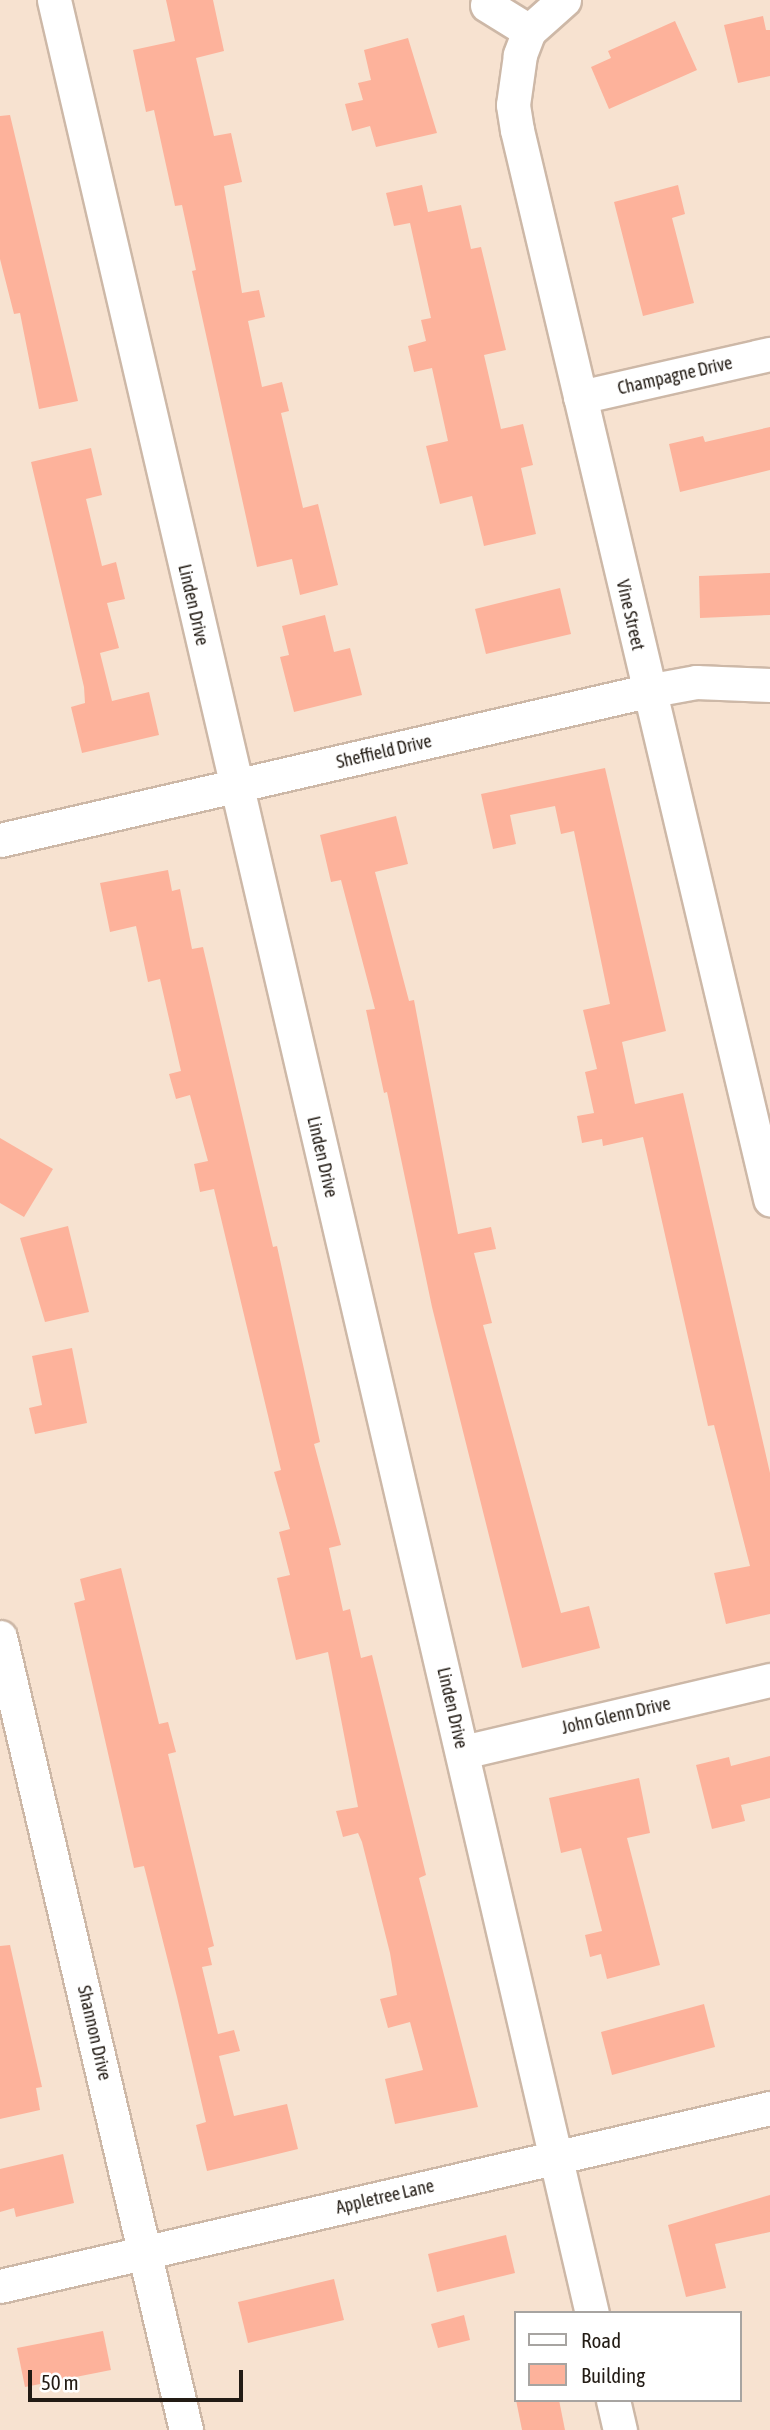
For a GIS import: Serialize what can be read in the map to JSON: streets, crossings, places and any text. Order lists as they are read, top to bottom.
{
  "streets": {
    "street": [
      "Champagne Drive",
      "Linden Drive",
      "Vine Street",
      "Sheffield Drive",
      "John Glenn Drive",
      "Shannon Drive",
      "Appletree Lane"
    ]
  },
  "crossings": [
    ["Champagne Drive", "Vine Street"],
    ["Linden Drive", "Sheffield Drive"],
    ["Linden Drive", "John Glenn Drive"],
    ["Linden Drive", "Appletree Lane"],
    ["Vine Street", "Sheffield Drive"],
    ["Shannon Drive", "Appletree Lane"]
  ],
  "legend": ["Road", "Building"],
  "scale_bar": "50 m"
}
